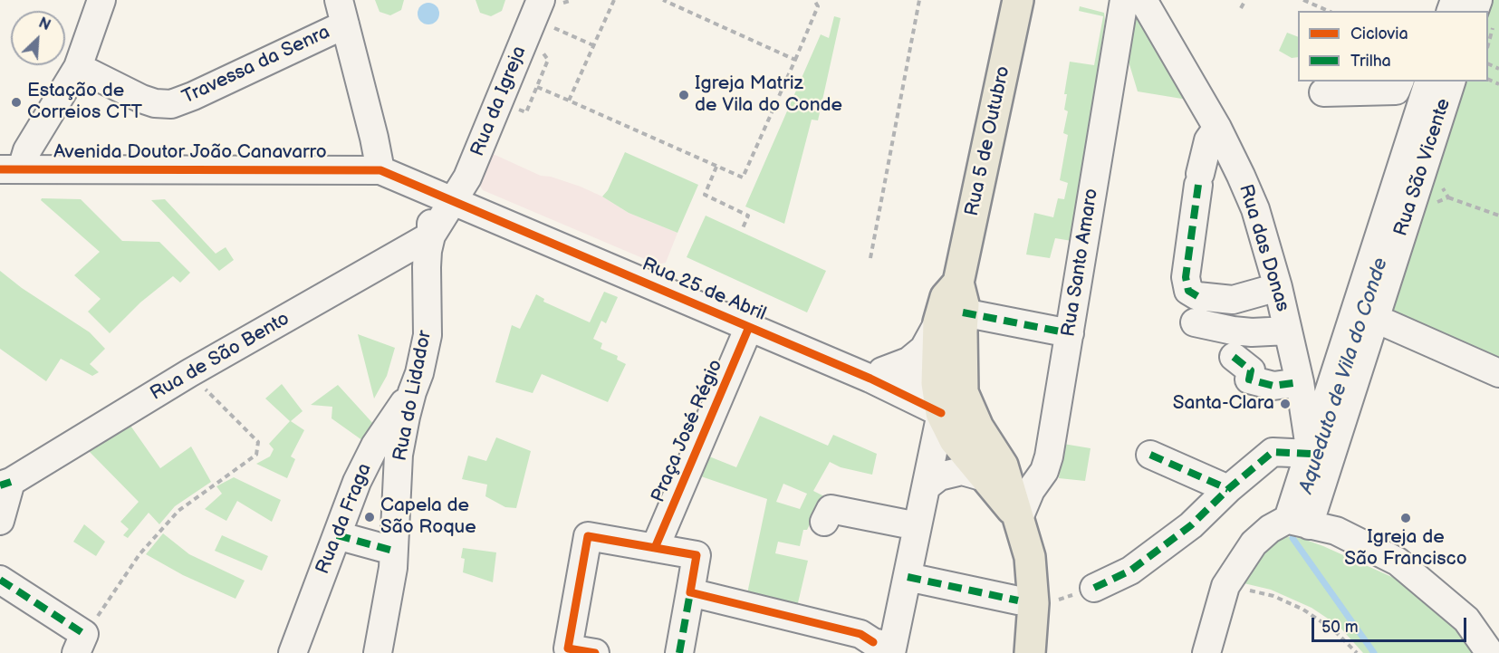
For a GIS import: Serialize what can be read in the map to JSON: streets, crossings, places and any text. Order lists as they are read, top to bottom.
{
  "streets": {
    "main road": ["Rua 5 de Outubro"],
    "street": [
      "Travessa da Senra",
      "Rua da Igreja",
      "Avenida Doutor João Canavarro",
      "Rua São Vicente",
      "Rua das Donas",
      "Rua Santo Amaro",
      "Rua 25 de Abril",
      "Rua de São Bento",
      "Rua do Lidador",
      "Praça José Régio",
      "Rua da Fraga"
    ]
  },
  "crossings": [
    ["Rua da Igreja", "Rua 25 de Abril"],
    ["Rua da Igreja", "Rua de São Bento"],
    ["Rua da Igreja", "Rua do Lidador"],
    ["Rua 5 de Outubro", "Rua Santo Amaro"],
    ["Rua 5 de Outubro", "Rua 25 de Abril"],
    ["Avenida Doutor João Canavarro", "Rua 25 de Abril"],
    ["Rua 25 de Abril", "Praça José Régio"],
    ["Rua de São Bento", "Rua do Lidador"],
    ["Rua do Lidador", "Rua da Fraga"]
  ],
  "water": ["Aqueduto de Vila do Conde"],
  "places": [
    "Igreja Matriz de Vila do Conde",
    "Estação de Correios CTT",
    "Santa-Clara",
    "Capela de São Roque",
    "Igreja de São Francisco"
  ],
  "legend": ["Ciclovia", "Trilha"],
  "scale_bar": "50 m",
  "north": "top right"
}
